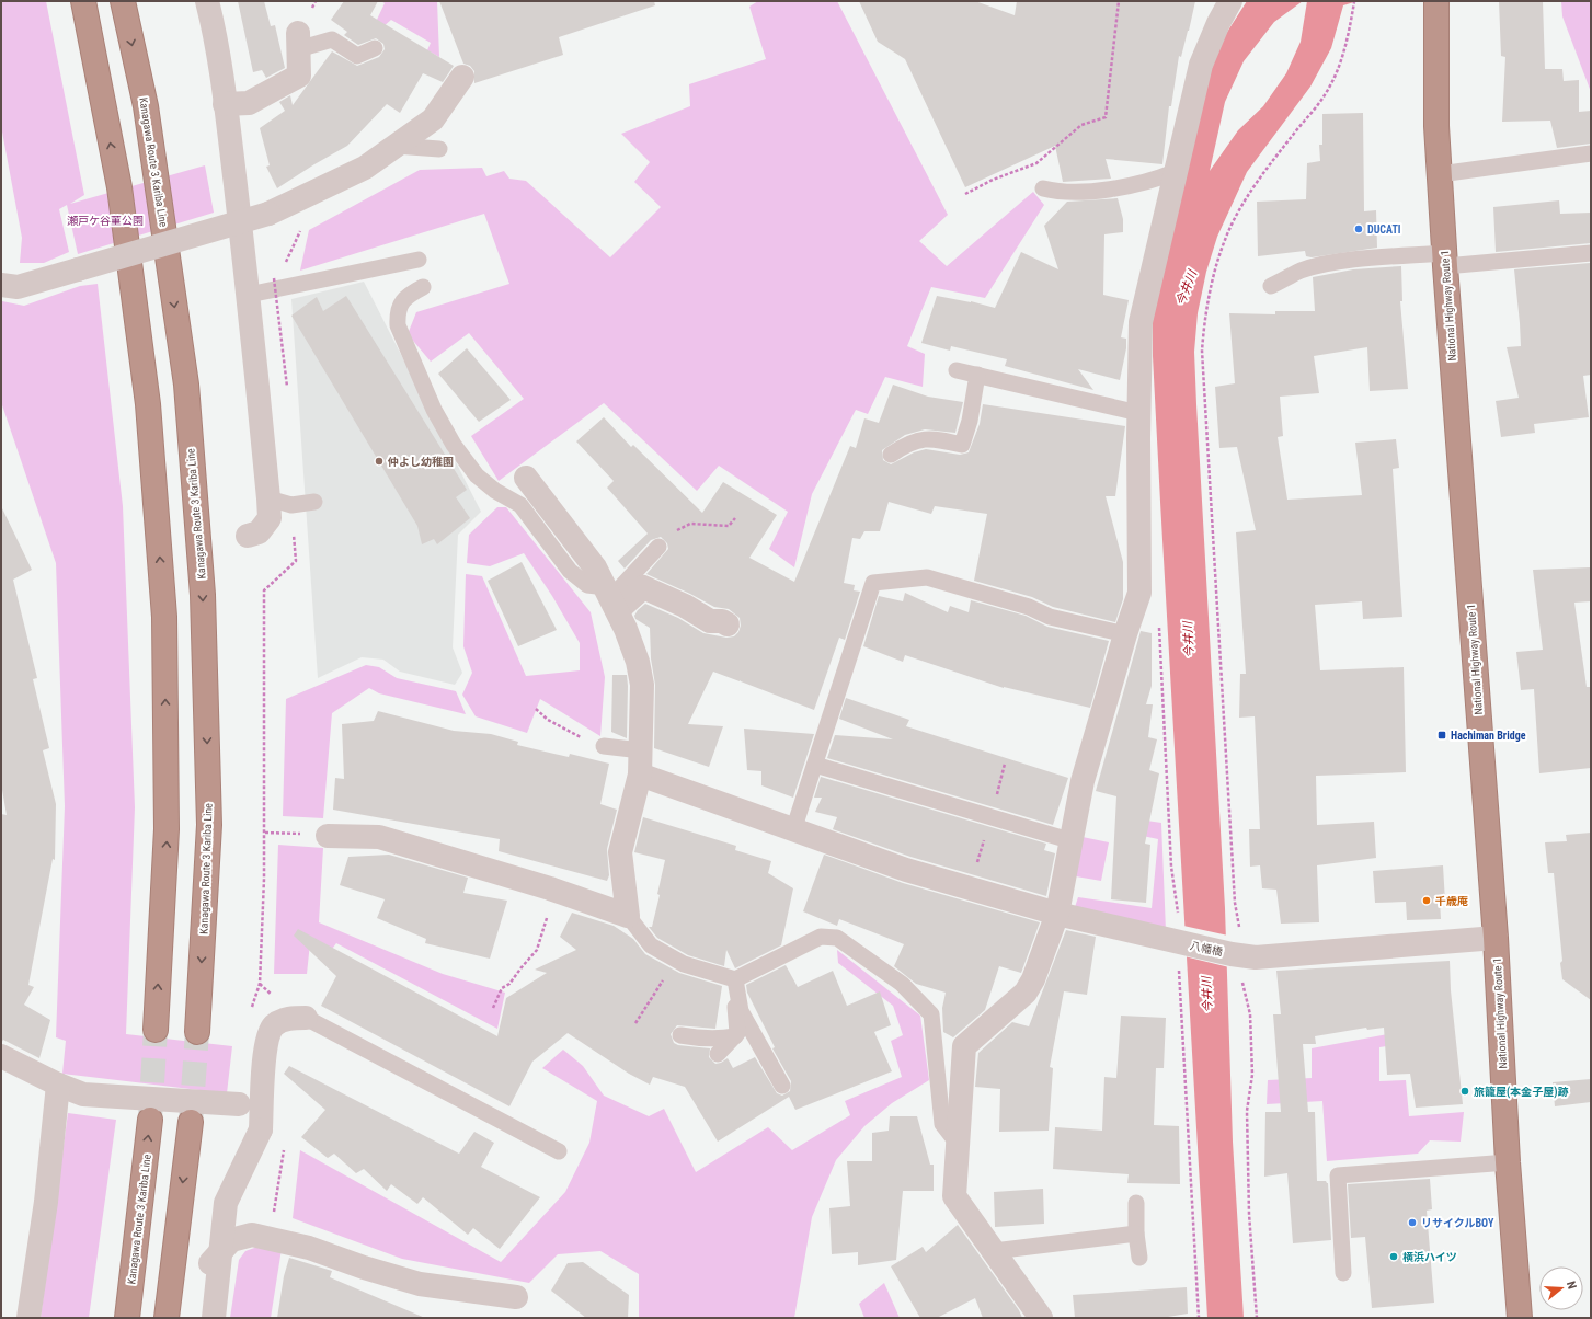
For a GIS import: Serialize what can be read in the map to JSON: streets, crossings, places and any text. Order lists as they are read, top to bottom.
{
  "streets": {
    "highway": ["Kanagawa Route 3 Kariba Line", "National Highway Route 1"],
    "street": ["八幡橋"]
  },
  "crossings": [
    ["National Highway Route 1", "八幡橋"]
  ],
  "water": ["今井川"],
  "parks": ["瀬戸ケ谷菫公園"],
  "places": {
    "other": [
      "DUCATI",
      "仲よし幼稚園",
      "千歳庵",
      "旅籠屋(本金子屋)跡",
      "リサイクルBOY",
      "横浜ハイツ"
    ],
    "transit": ["Hachiman Bridge"]
  },
  "north": "right"
}
